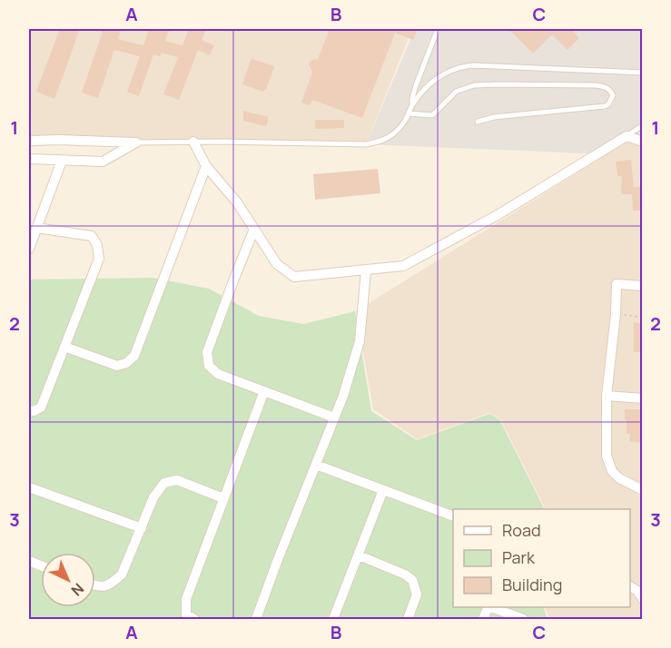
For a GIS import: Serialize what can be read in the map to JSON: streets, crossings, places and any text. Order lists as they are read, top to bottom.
{
  "legend": ["Road", "Park", "Building"],
  "north": "bottom right",
  "grid": {
    "columns": ["A", "B", "C"],
    "rows": ["1", "2", "3"]
  }
}
